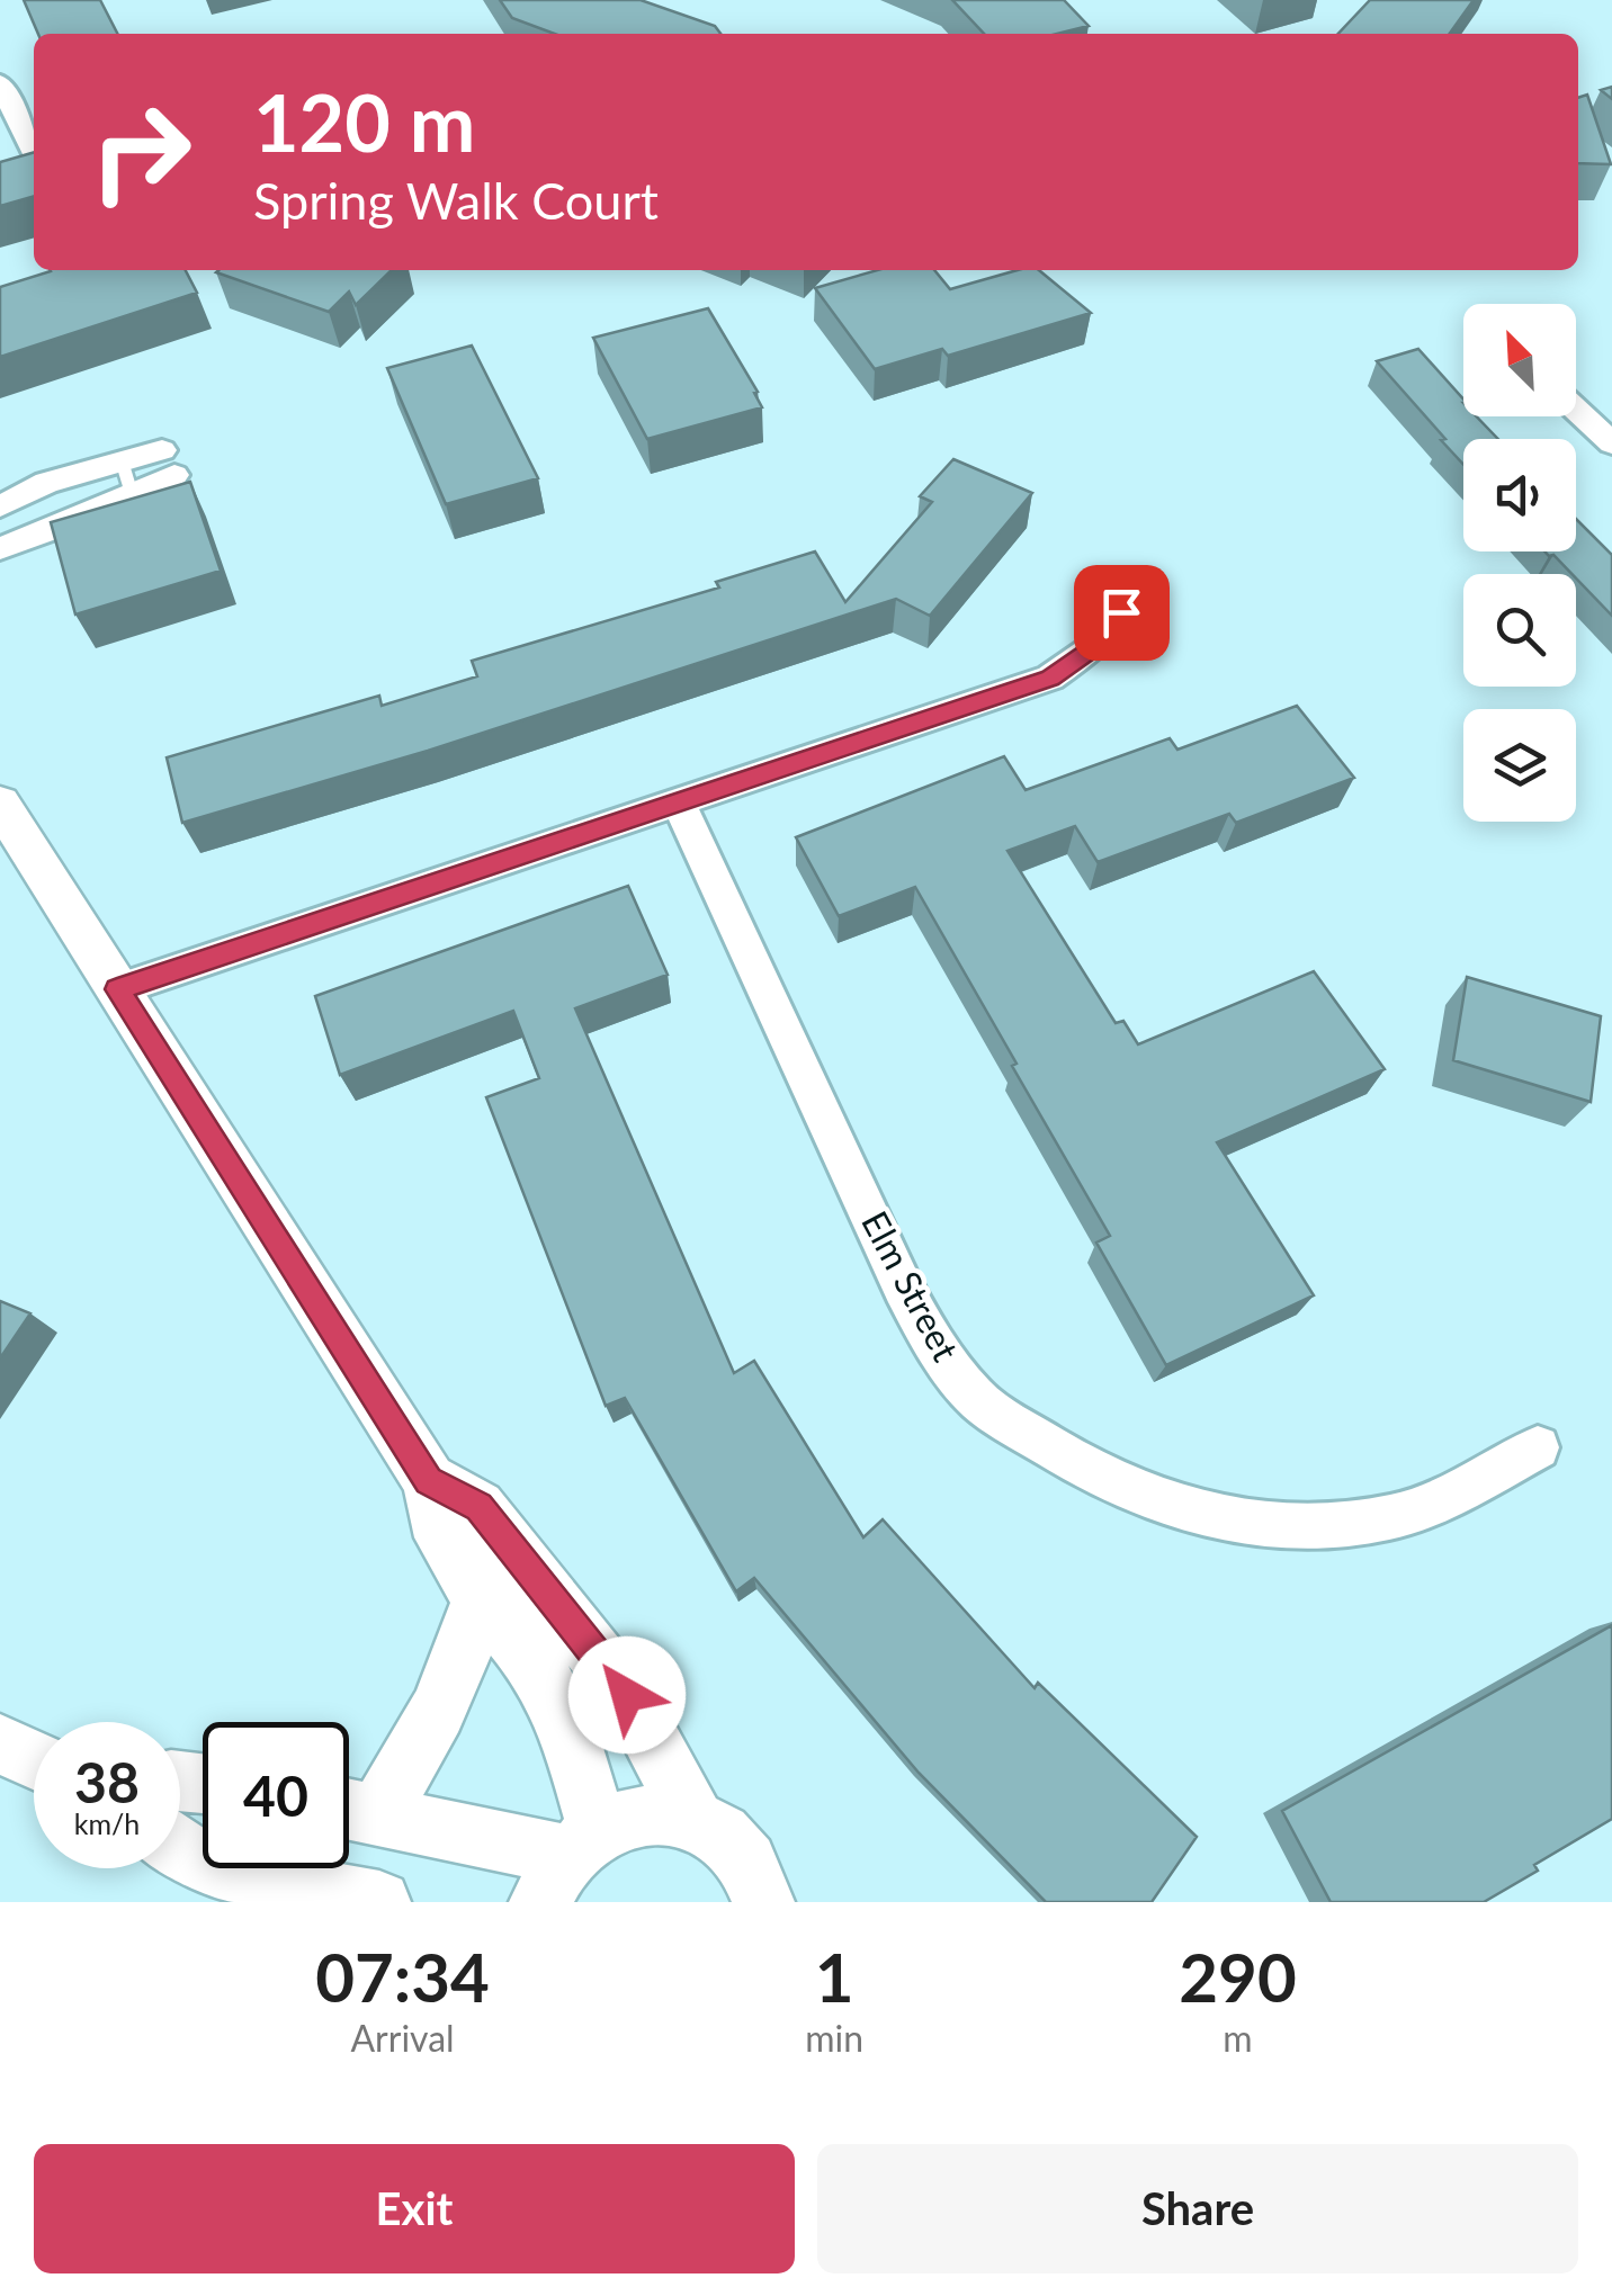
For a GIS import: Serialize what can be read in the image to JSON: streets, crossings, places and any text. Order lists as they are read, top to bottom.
{
  "streets": {
    "street": ["Elm Street"]
  },
  "north": "top left",
  "page": {
    "turn": ["120 m", "Spring Walk Court"],
    "speed": "38 km/h",
    "limit": "40",
    "eta": [
      "07:34",
      "Arrival",
      "1",
      "min",
      "290",
      "m"
    ],
    "buttons": ["Exit", "Share"]
  }
}
